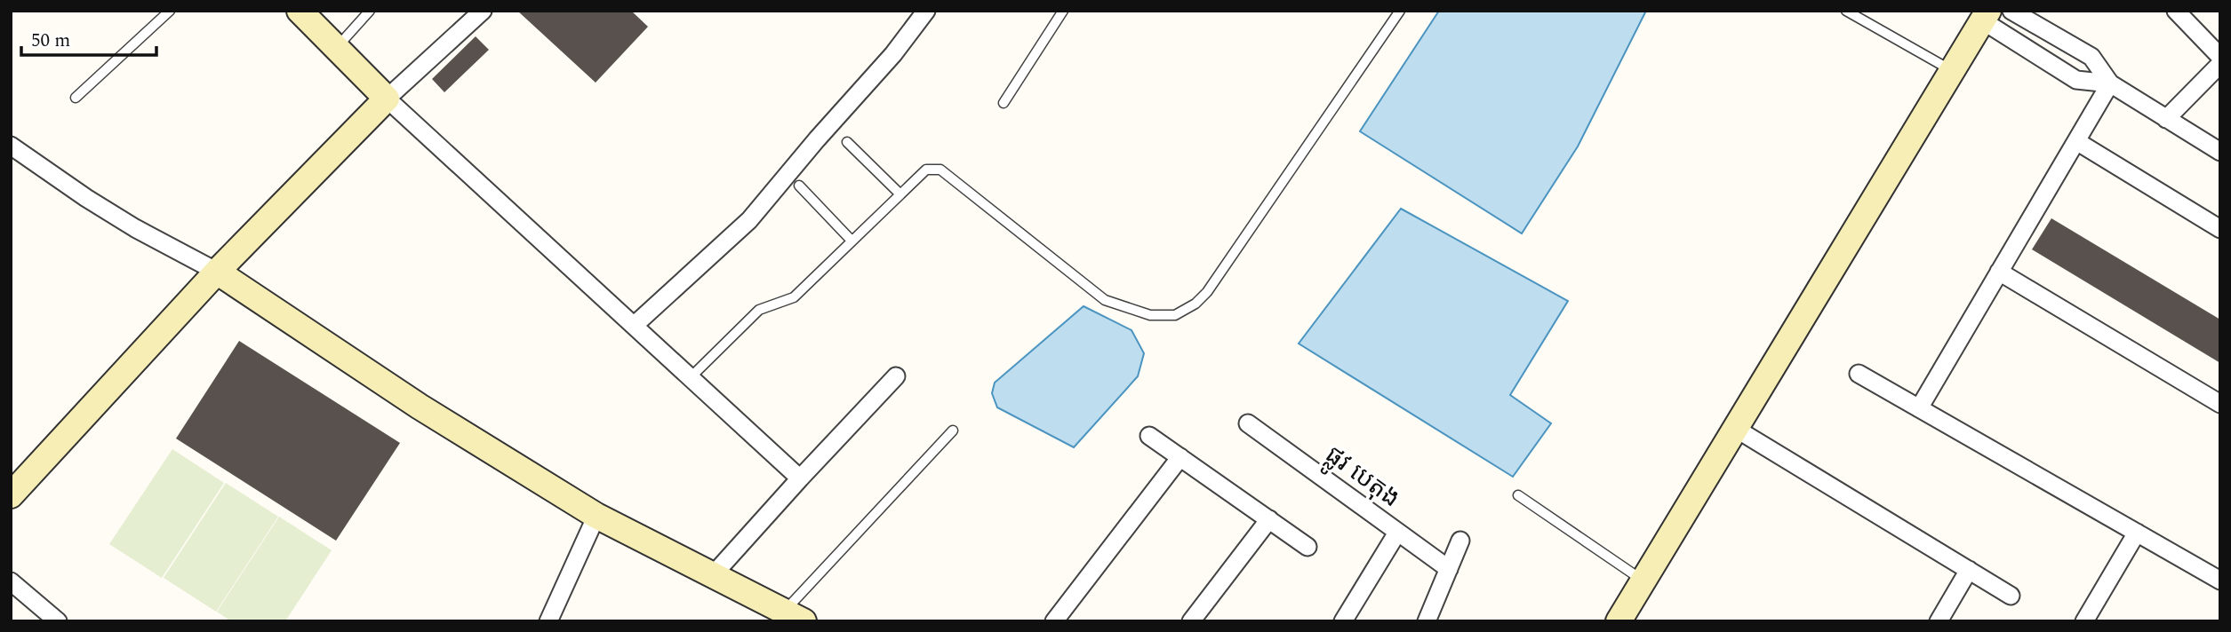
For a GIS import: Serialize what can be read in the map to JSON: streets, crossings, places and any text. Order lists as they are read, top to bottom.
{
  "streets": {
    "street": ["ផ្លូវ បេតុង"]
  },
  "scale_bar": "50 m"
}
